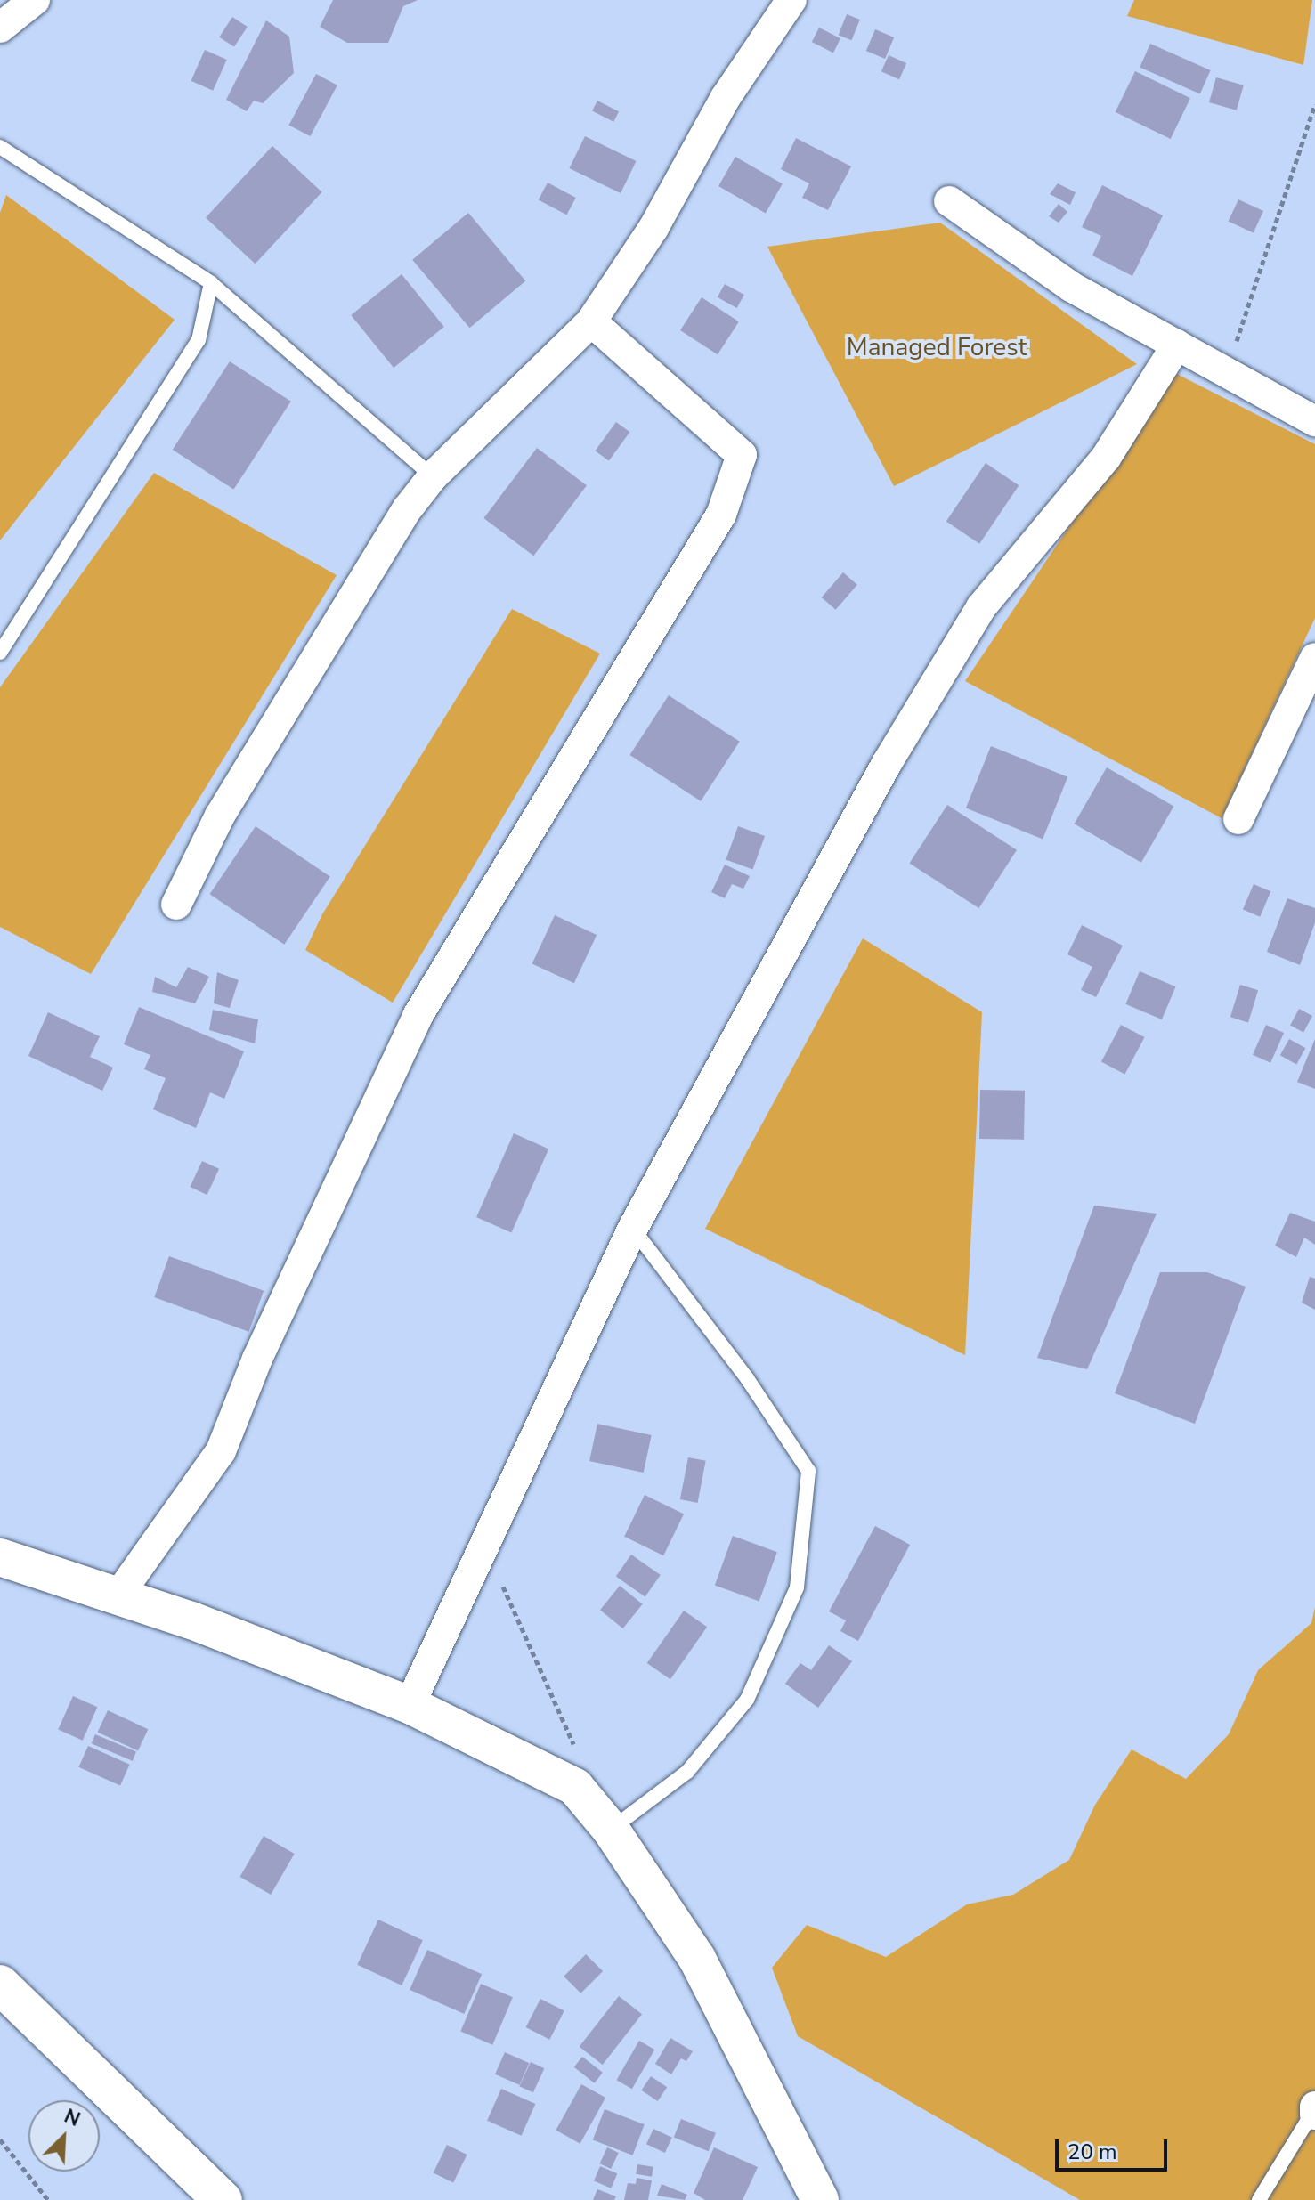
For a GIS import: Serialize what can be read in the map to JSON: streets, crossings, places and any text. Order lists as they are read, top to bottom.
{
  "parks": ["Managed Forest"],
  "scale_bar": "20 m",
  "north": "top right"
}
